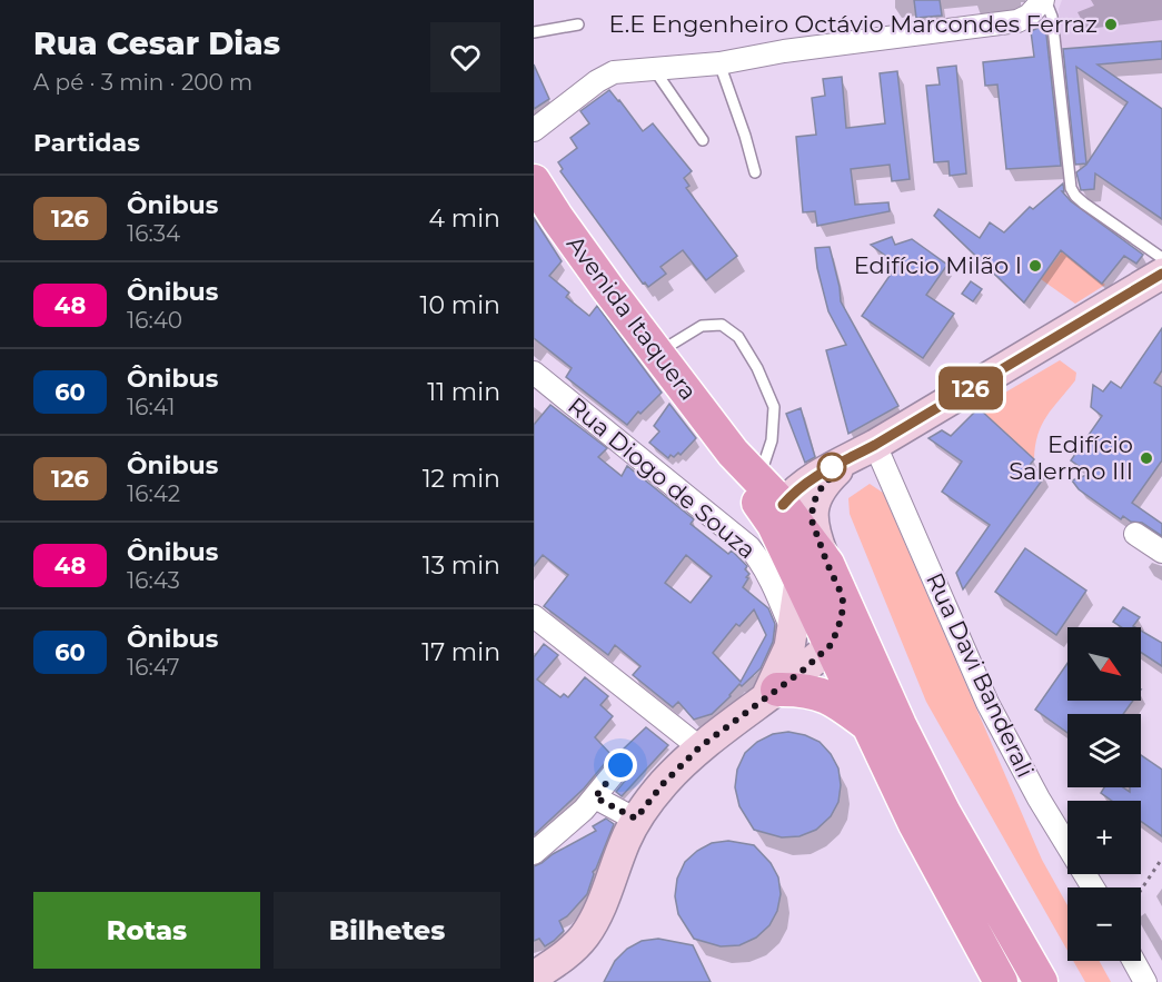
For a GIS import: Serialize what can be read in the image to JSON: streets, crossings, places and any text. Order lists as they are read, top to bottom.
{
  "streets": {
    "main road": ["Avenida Itaquera"],
    "street": ["Rua Diogo de Souza", "Rua Davi Banderali"]
  },
  "places": ["E.E Engenheiro Octávio Marcondes Ferraz", "Edifício Milão I", "Edifício Salermo III"],
  "lines": ["bus line 126"],
  "north": "bottom right",
  "page": {
    "heading": [
      ["Rua Cesar Dias", "A pé · 3 min · 200 m"],
      "Partidas"
    ],
    "on_map": "126",
    "list": [
      {
        "mark": "126",
        "name": "Ônibus",
        "note": "16:34",
        "value": "4 min"
      },
      {
        "mark": "48",
        "name": "Ônibus",
        "note": "16:40",
        "value": "10 min"
      },
      {
        "mark": "60",
        "name": "Ônibus",
        "note": "16:41",
        "value": "11 min"
      },
      {
        "mark": "126",
        "name": "Ônibus",
        "note": "16:42",
        "value": "12 min"
      },
      {
        "mark": "48",
        "name": "Ônibus",
        "note": "16:43",
        "value": "13 min"
      },
      {
        "mark": "60",
        "name": "Ônibus",
        "note": "16:47",
        "value": "17 min"
      }
    ],
    "map_buttons": ["+", "−"],
    "buttons": ["Rotas", "Bilhetes"]
  }
}
